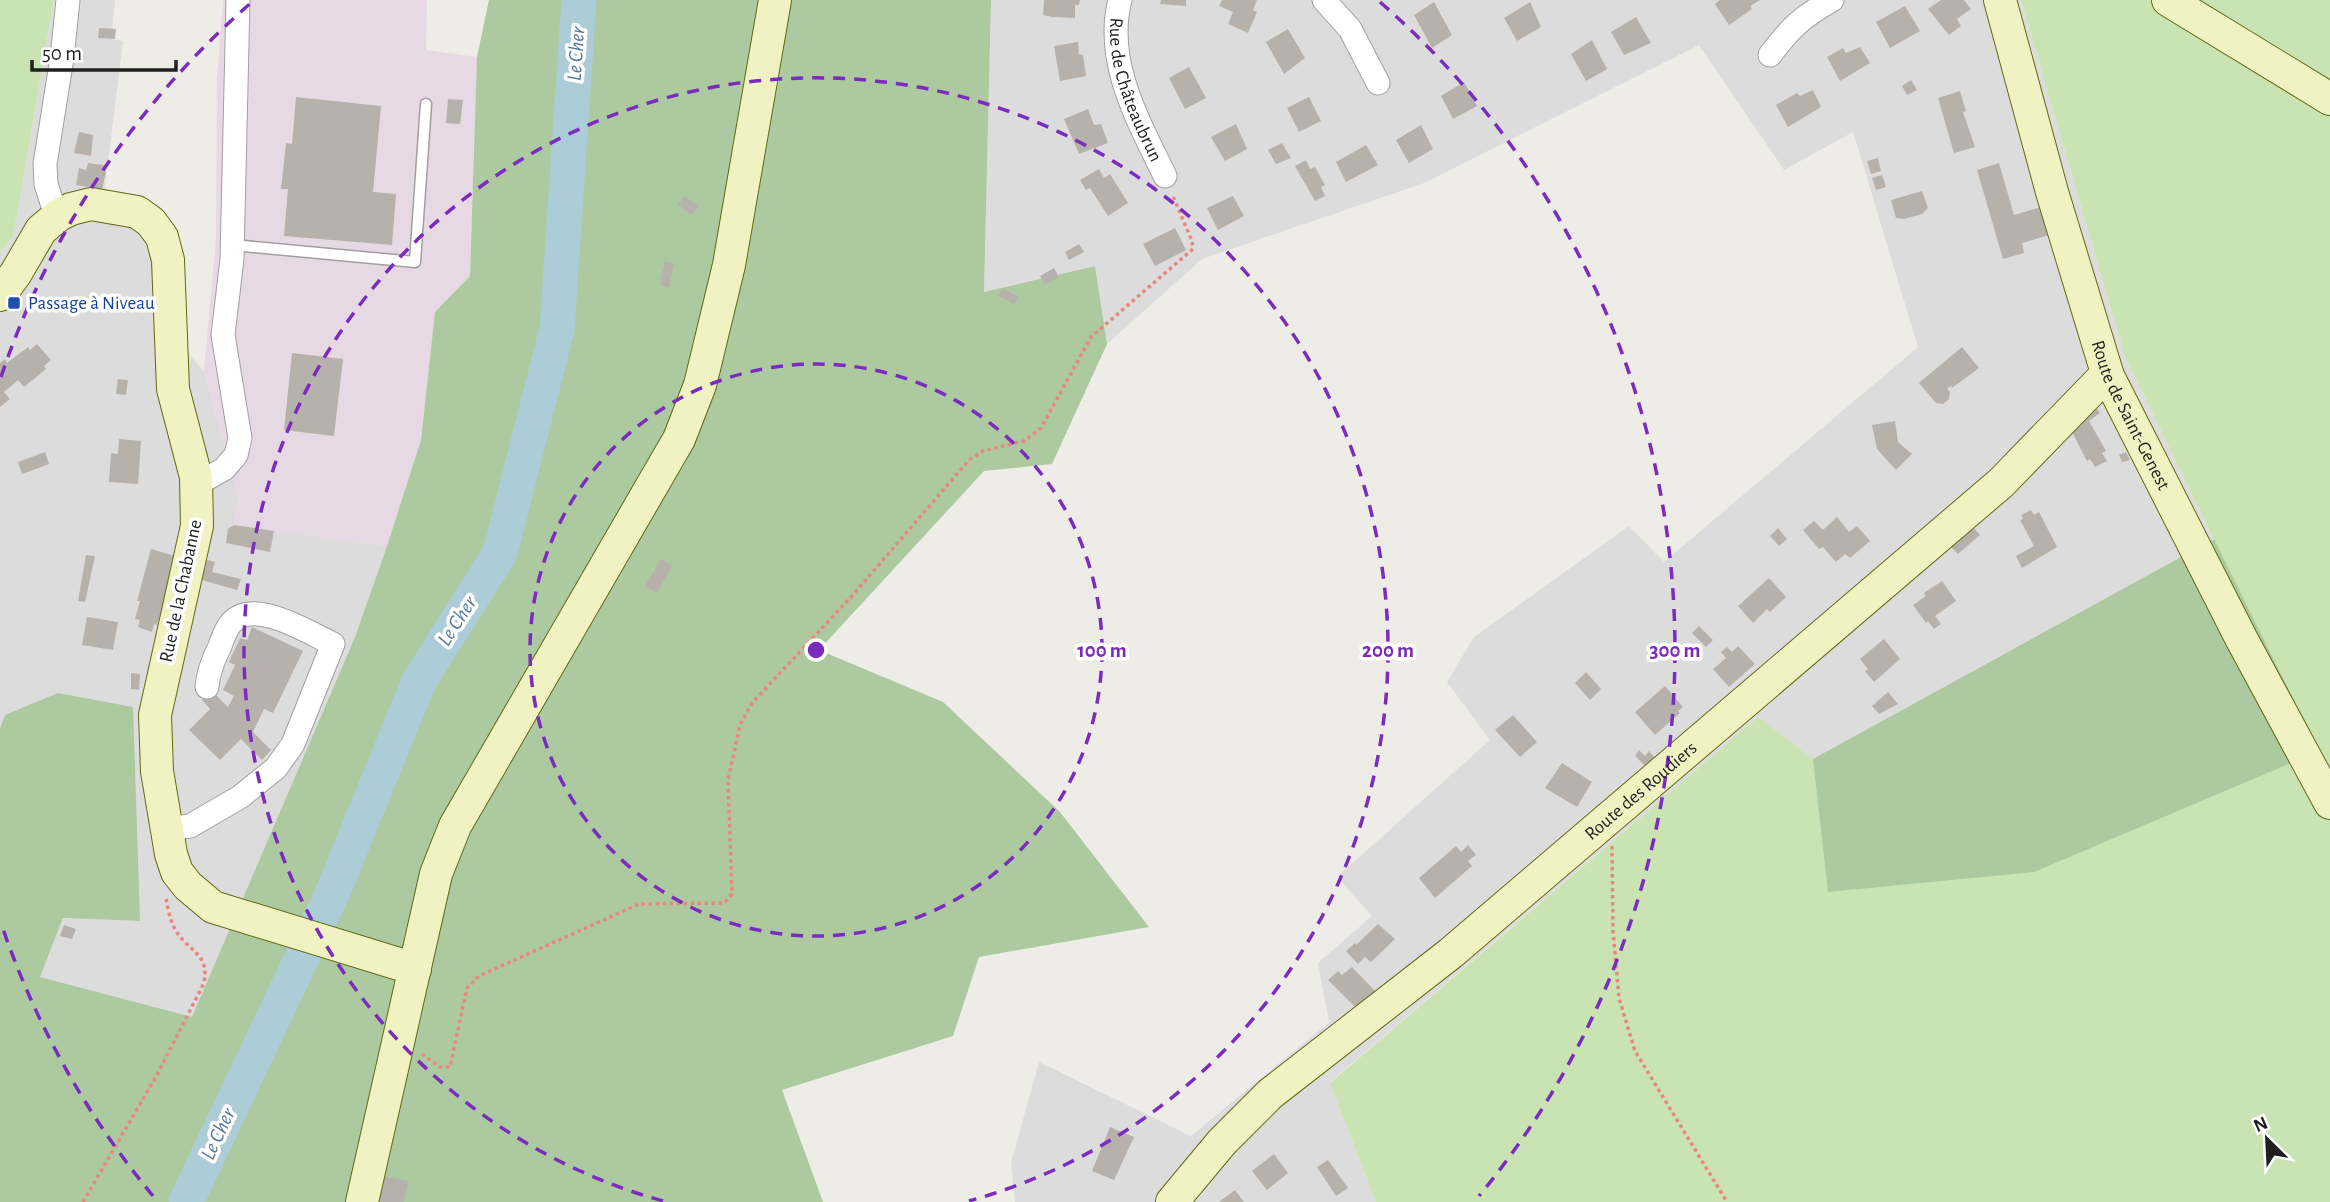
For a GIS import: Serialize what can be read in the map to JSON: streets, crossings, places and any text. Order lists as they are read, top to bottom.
{
  "streets": {
    "street": [
      "Rue de Châteaubrun",
      "Route de Saint-Genest",
      "Rue de la Chabanne",
      "Route des Roudiers"
    ]
  },
  "crossings": [
    ["Route de Saint-Genest", "Route des Roudiers"]
  ],
  "water": ["Le Cher"],
  "places": {
    "transit": ["Passage à Niveau"]
  },
  "scale_bar": "50 m",
  "north": "top left",
  "rings": ["100 m", "200 m", "300 m"]
}
